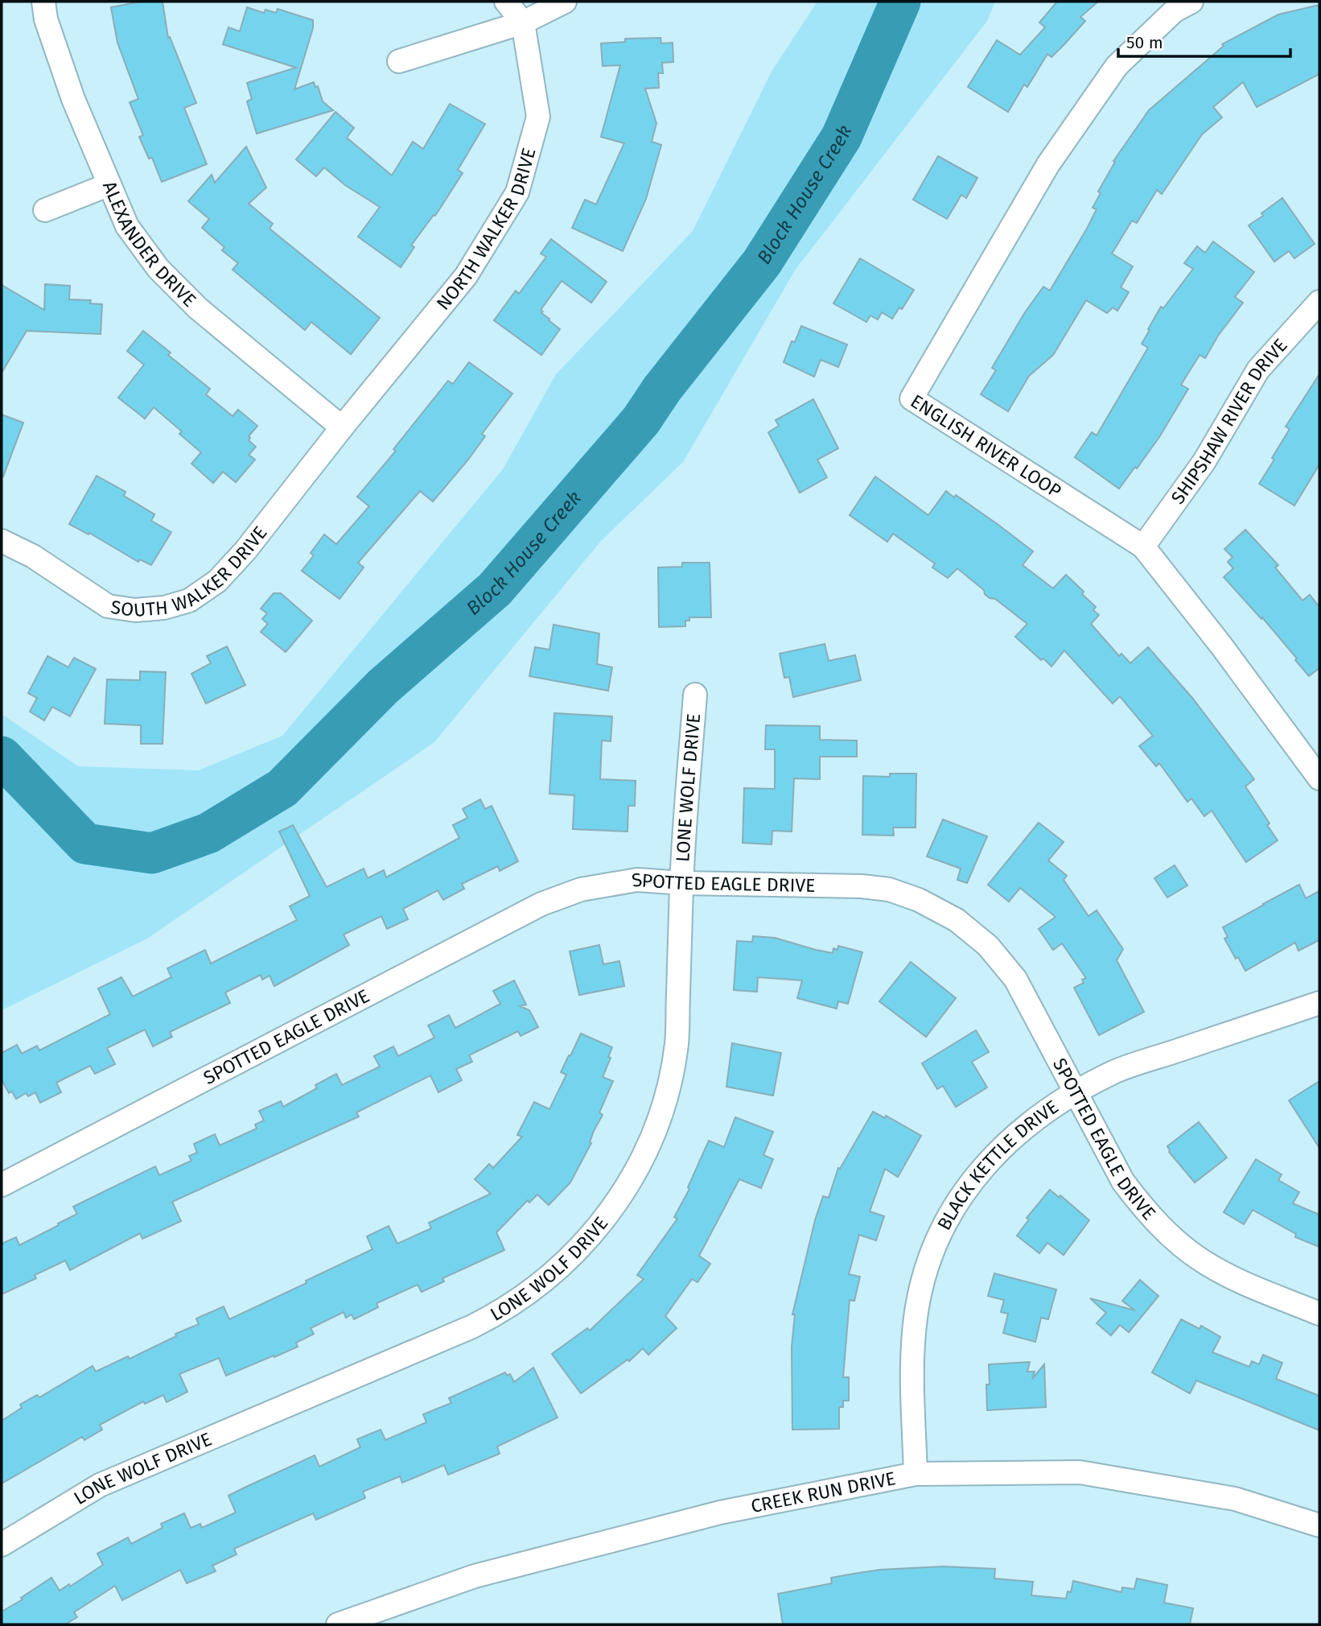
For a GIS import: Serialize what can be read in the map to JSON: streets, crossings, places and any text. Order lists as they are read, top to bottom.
{
  "streets": {
    "street": [
      "NORTH WALKER DRIVE",
      "ALEXANDER DRIVE",
      "SHIPSHAW RIVER DRIVE",
      "ENGLISH RIVER LOOP",
      "SOUTH WALKER DRIVE",
      "LONE WOLF DRIVE",
      "SPOTTED EAGLE DRIVE",
      "BLACK KETTLE DRIVE",
      "CREEK RUN DRIVE"
    ]
  },
  "crossings": [
    ["NORTH WALKER DRIVE", "ALEXANDER DRIVE"],
    ["NORTH WALKER DRIVE", "SOUTH WALKER DRIVE"],
    ["ALEXANDER DRIVE", "SOUTH WALKER DRIVE"],
    ["SHIPSHAW RIVER DRIVE", "ENGLISH RIVER LOOP"],
    ["LONE WOLF DRIVE", "SPOTTED EAGLE DRIVE"],
    ["SPOTTED EAGLE DRIVE", "BLACK KETTLE DRIVE"],
    ["BLACK KETTLE DRIVE", "CREEK RUN DRIVE"]
  ],
  "water": ["Block House Creek"],
  "scale_bar": "50 m"
}
